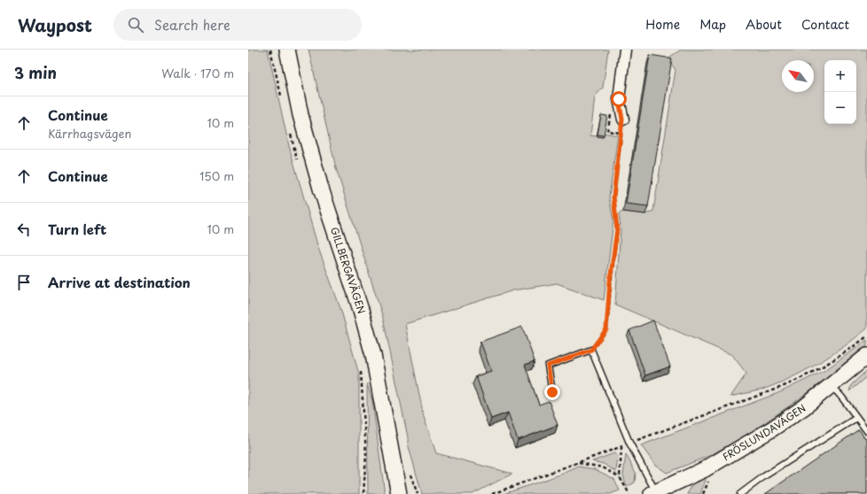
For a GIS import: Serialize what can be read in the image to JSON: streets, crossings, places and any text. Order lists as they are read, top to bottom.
{
  "streets": {
    "street": ["GILLBERGAVÄGEN", "FRÖSLUNDAVÄGEN"]
  },
  "north": "top left",
  "page": {
    "header": "Waypost",
    "search": "Search here",
    "nav": [
      "Home",
      "Map",
      "About",
      "Contact"
    ],
    "heading": ["3 min", "Walk · 170 m"],
    "map_buttons": ["+", "−"],
    "list": [
      ["Continue", "Kärrhagsvägen", "10 m"],
      ["Continue", "150 m"],
      ["Turn left", "10 m"],
      "Arrive at destination"
    ]
  }
}
